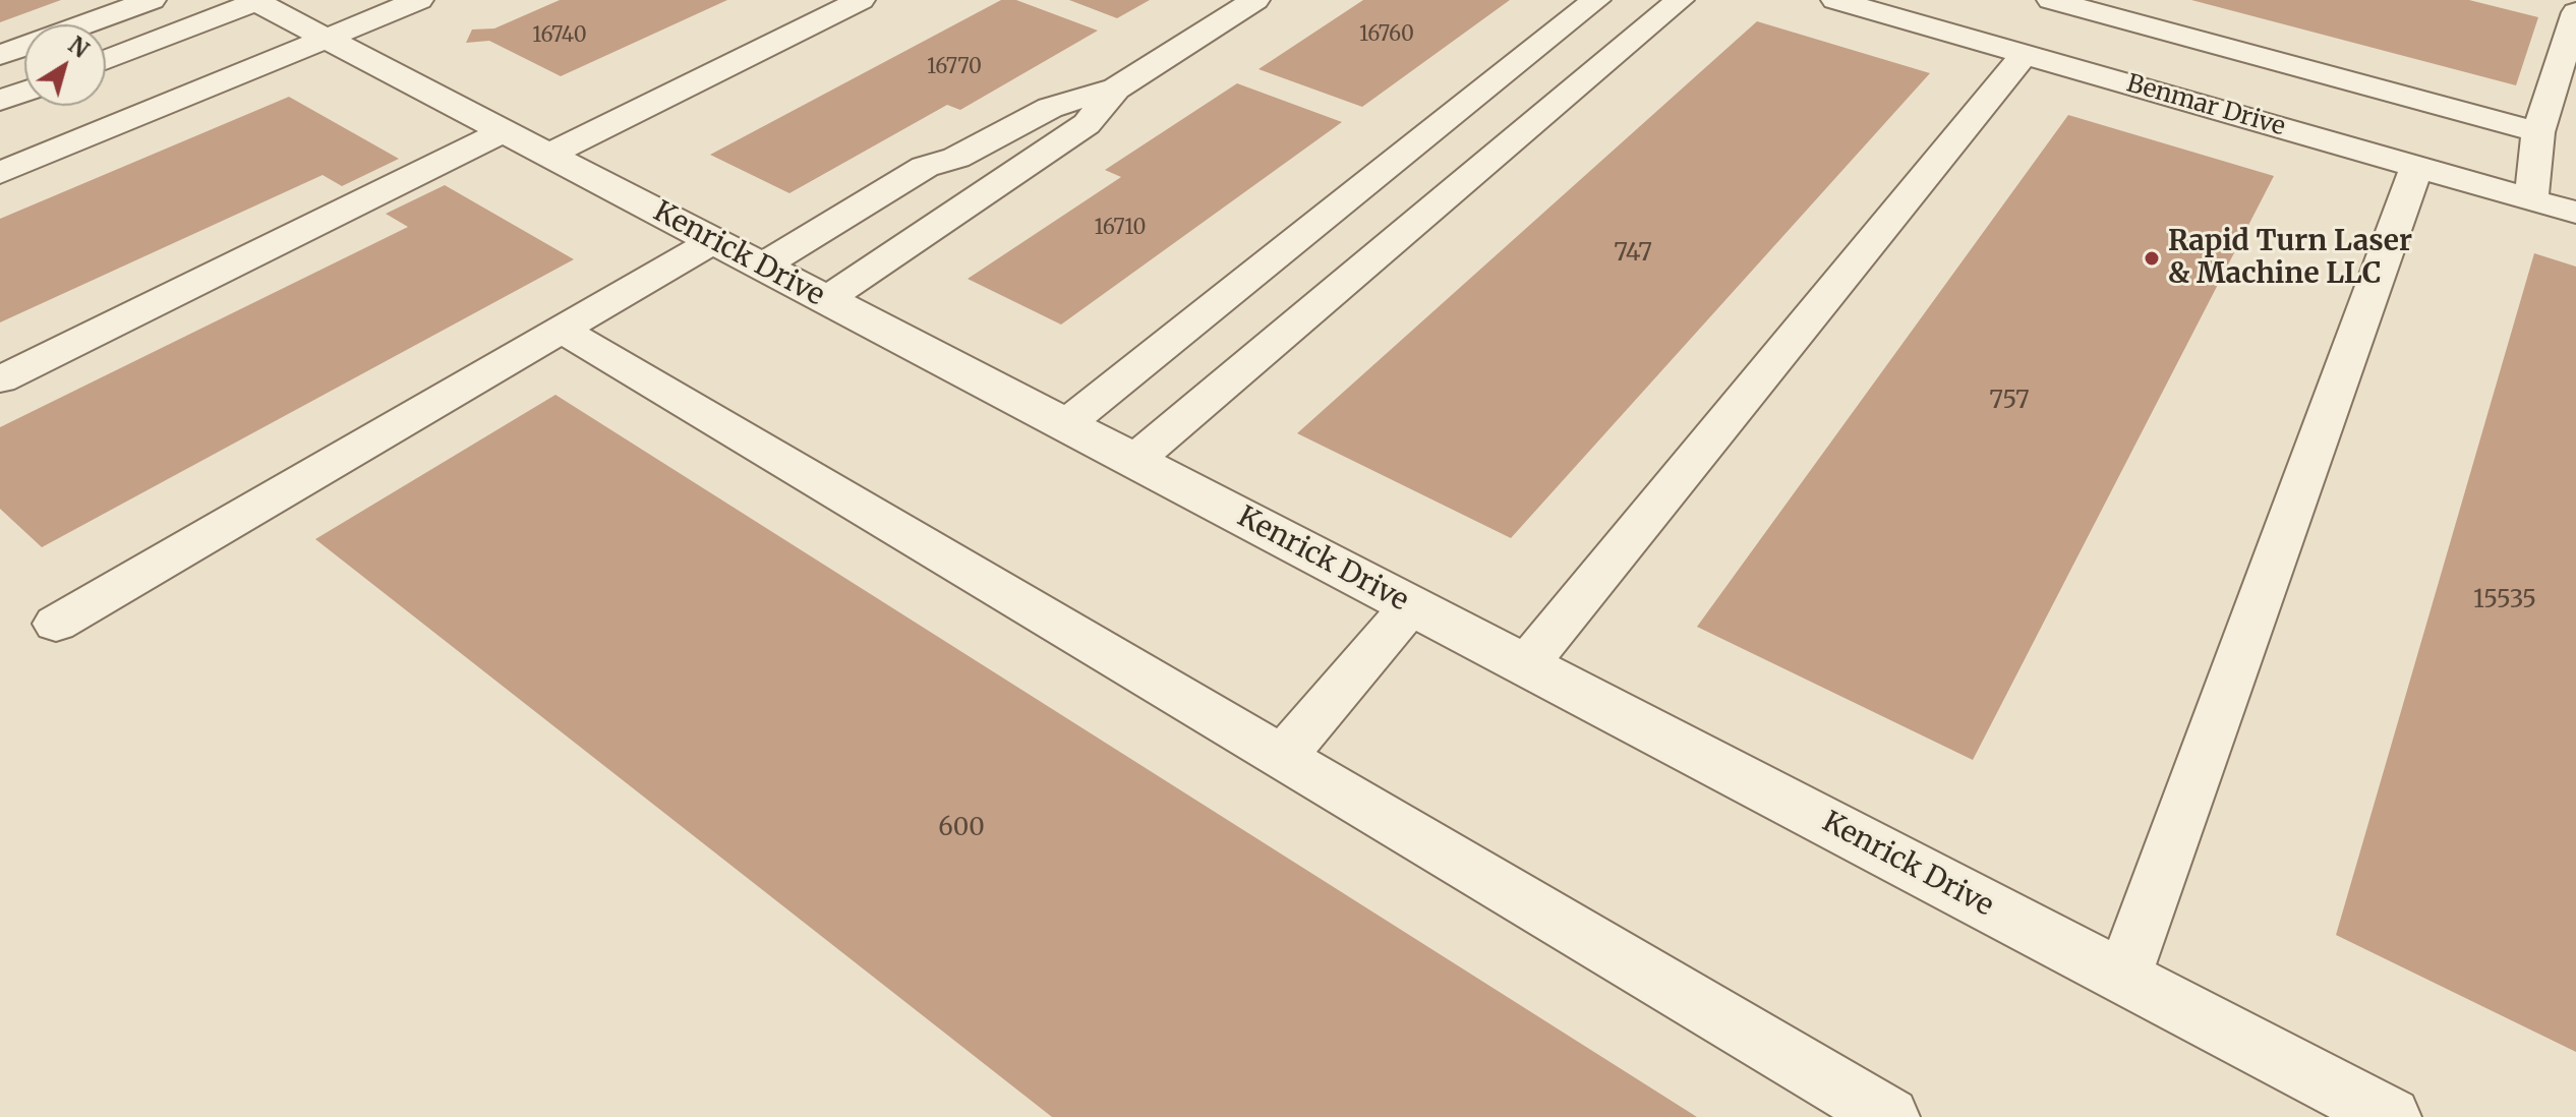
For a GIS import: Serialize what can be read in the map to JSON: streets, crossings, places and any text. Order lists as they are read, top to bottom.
{
  "streets": {
    "street": ["Benmar Drive", "Kenrick Drive"]
  },
  "places": ["Rapid Turn Laser & Machine LLC"],
  "house_numbers": [
    "16760",
    "16740",
    "16770",
    "16710",
    "747",
    "757",
    "15535",
    "600"
  ],
  "north": "top right"
}
